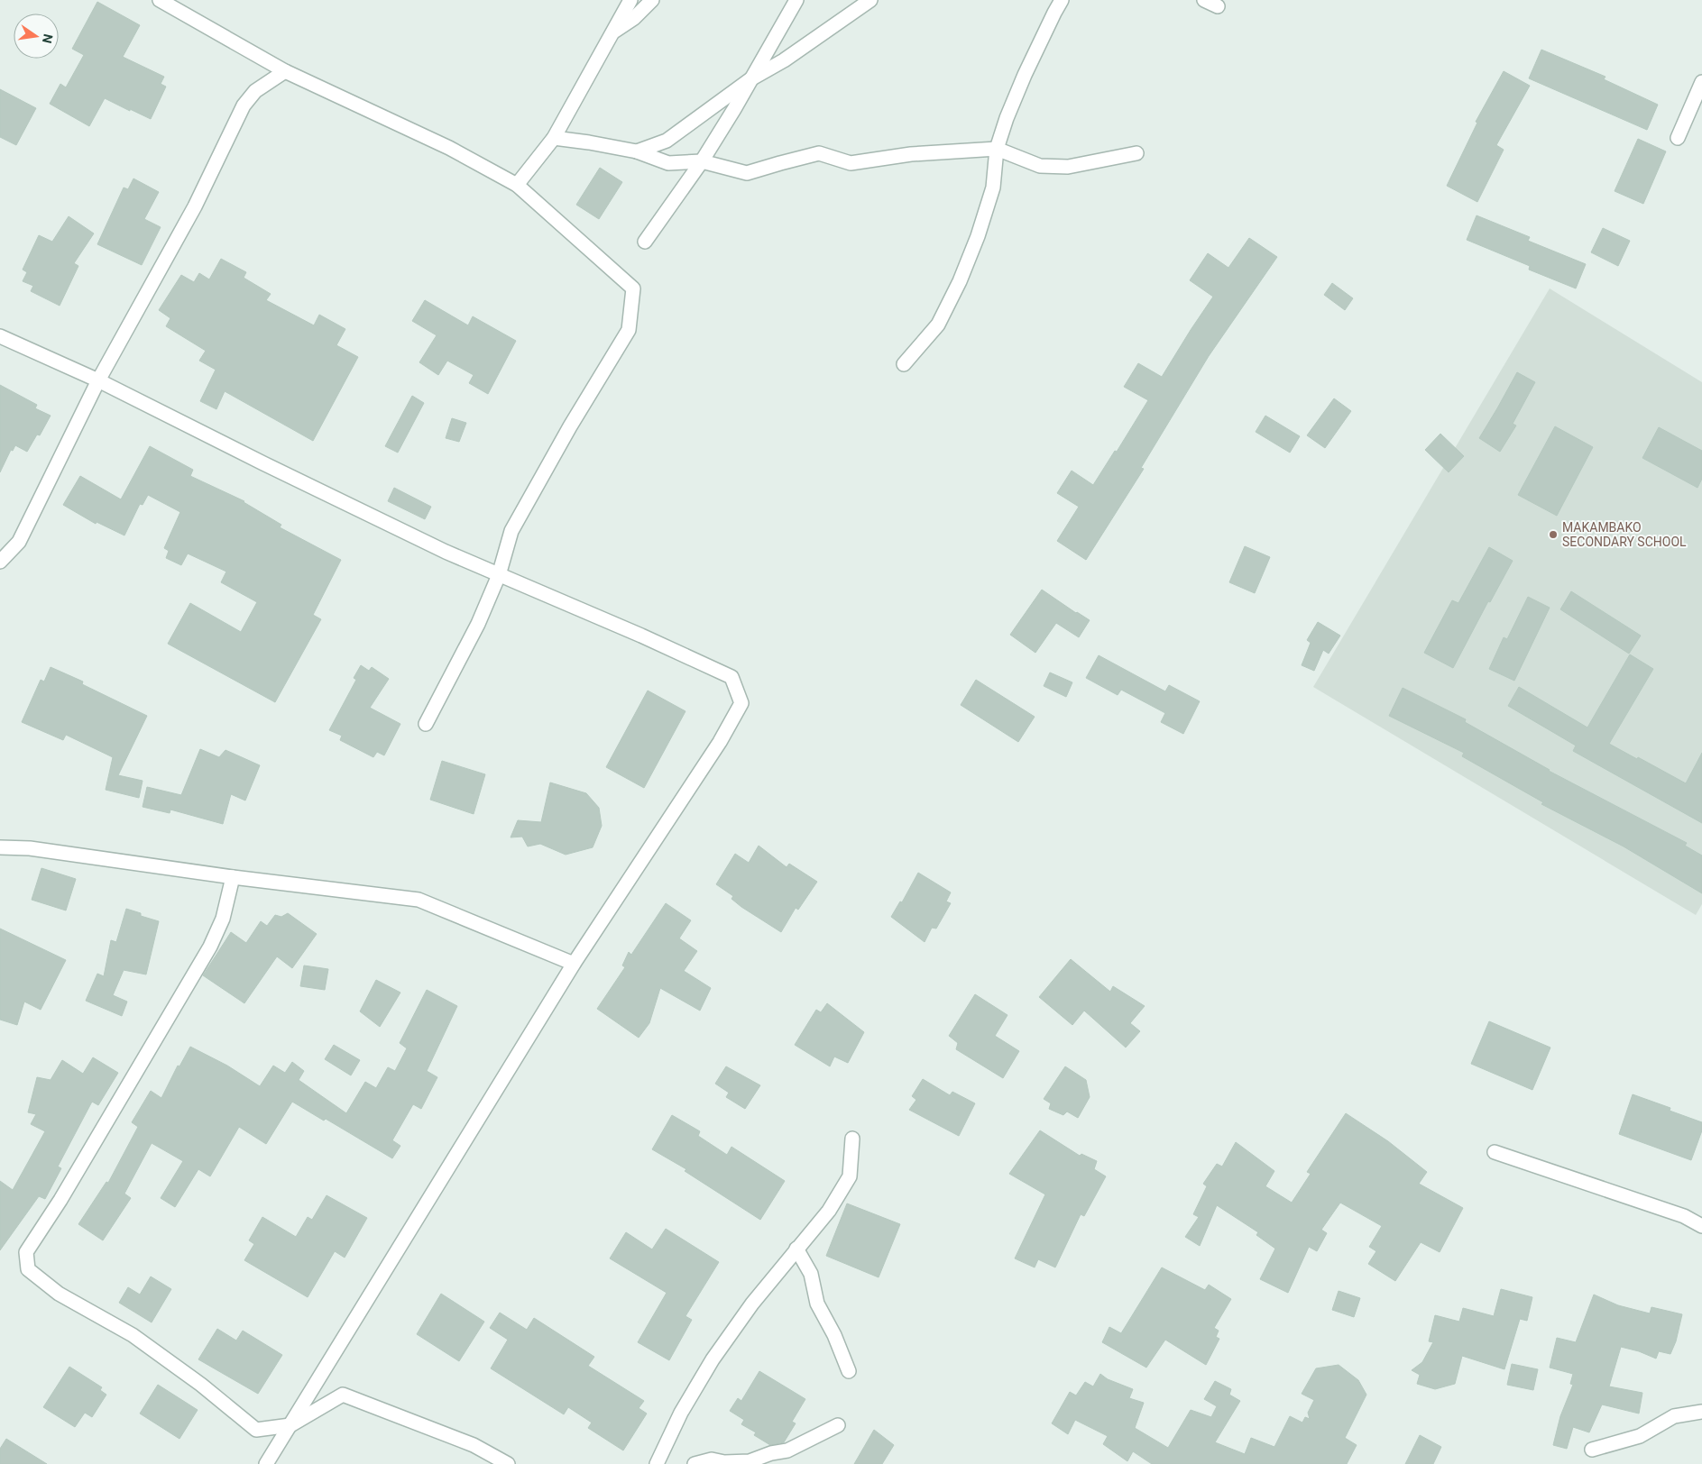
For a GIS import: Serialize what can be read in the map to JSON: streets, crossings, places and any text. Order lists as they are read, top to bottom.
{
  "places": ["MAKAMBAKO SECONDARY SCHOOL"],
  "north": "right"
}
